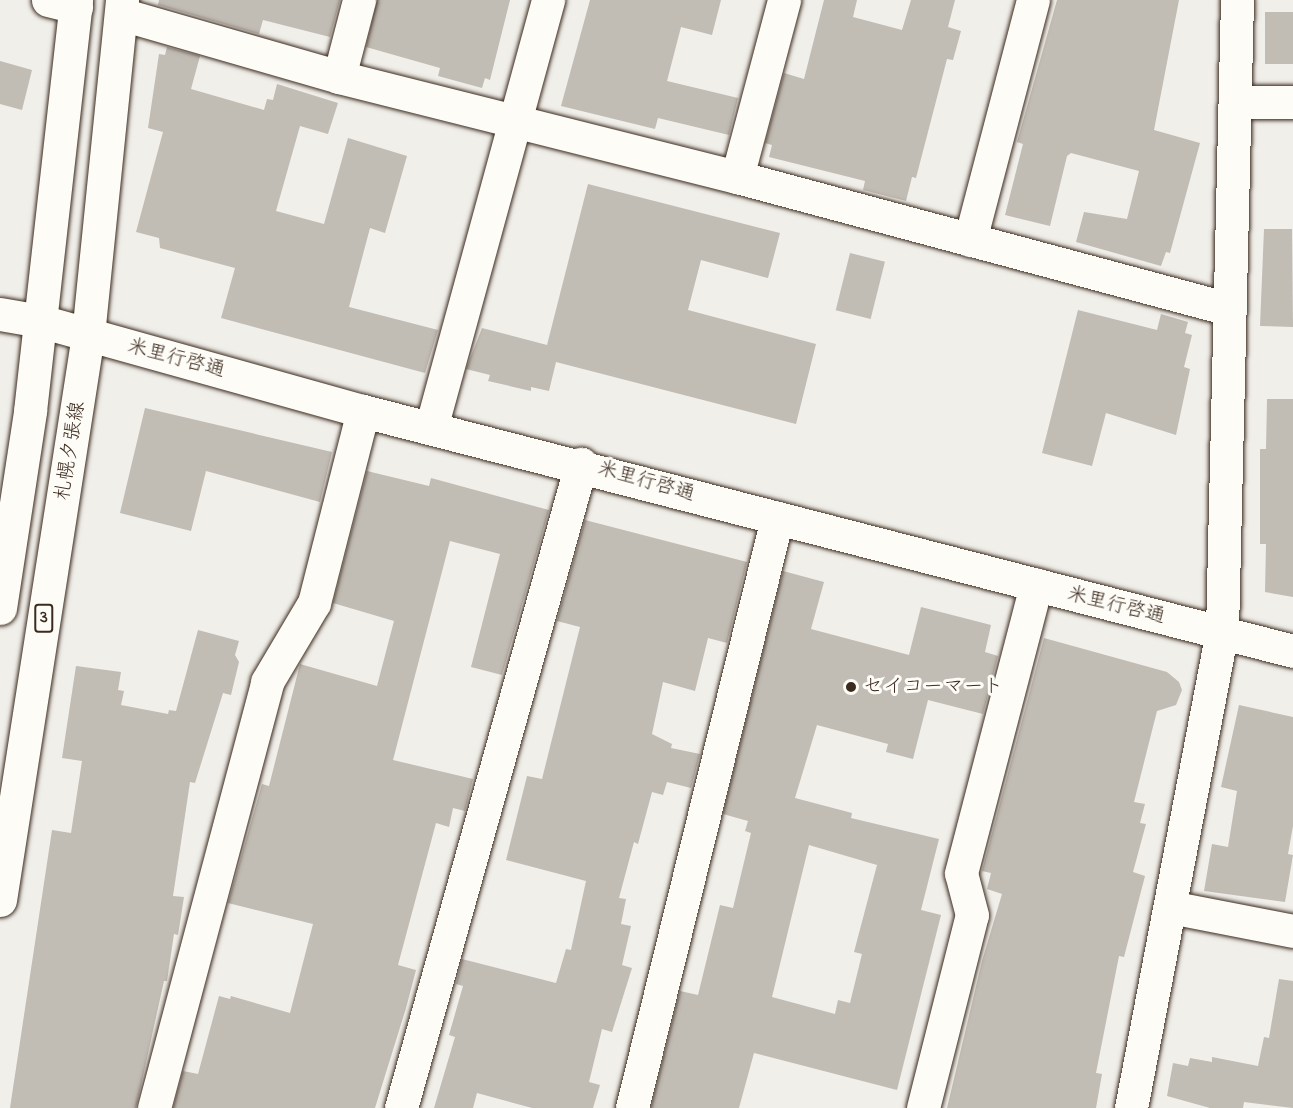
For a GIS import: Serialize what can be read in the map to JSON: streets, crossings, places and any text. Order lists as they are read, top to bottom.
{
  "streets": {
    "street": ["米里行啓通", "札幌夕張線", "3"]
  },
  "crossings": [
    ["米里行啓通", "札幌夕張線"]
  ],
  "places": ["セイコーマート"]
}
